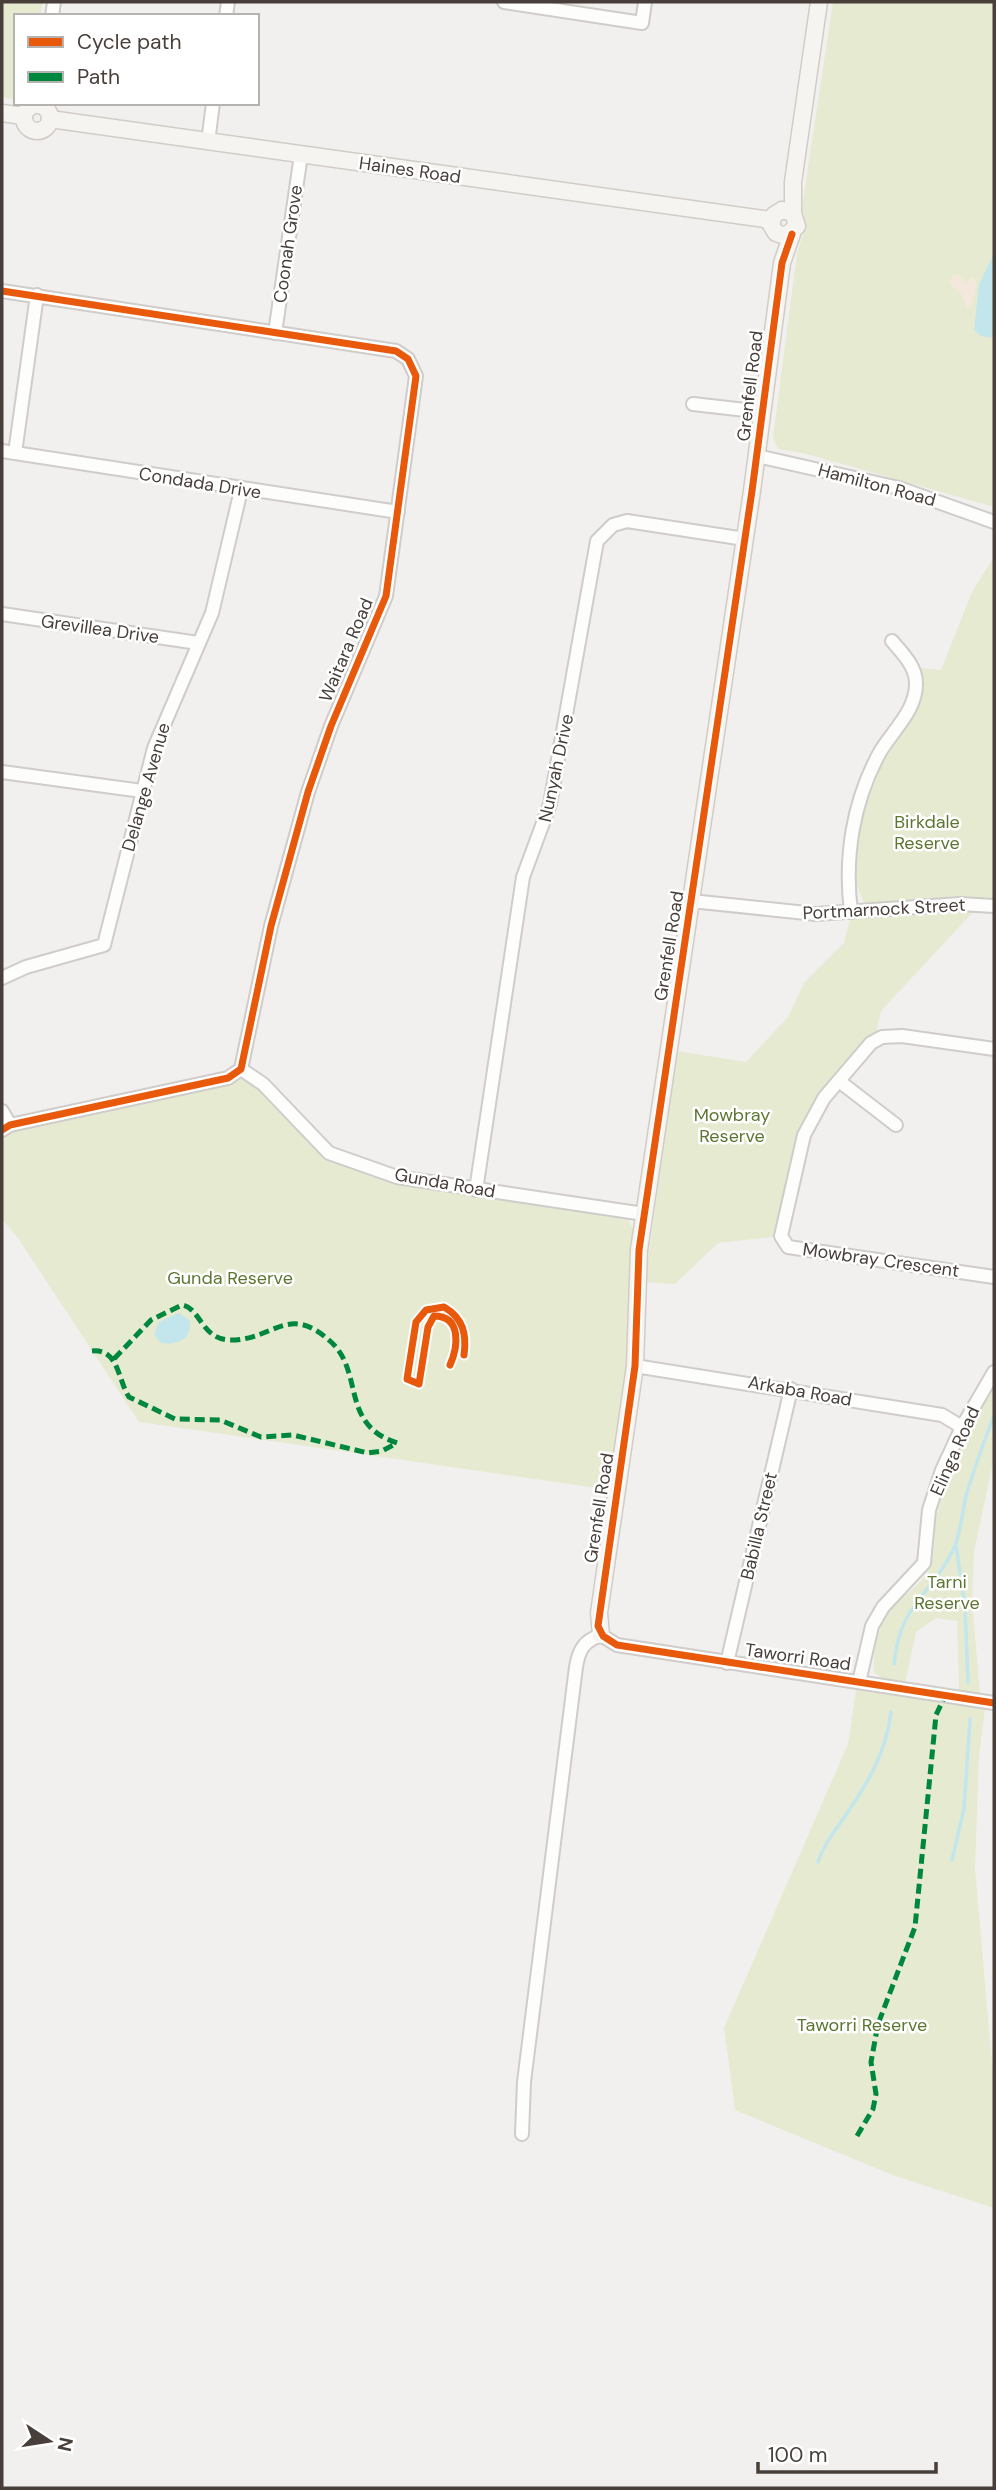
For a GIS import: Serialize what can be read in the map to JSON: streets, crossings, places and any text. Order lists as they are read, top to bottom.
{
  "streets": {
    "street": [
      "Haines Road",
      "Coonah Grove",
      "Grenfell Road",
      "Condada Drive",
      "Hamilton Road",
      "Grevillea Drive",
      "Waitara Road",
      "Nunyah Drive",
      "Delange Avenue",
      "Portmarnock Street",
      "Gunda Road",
      "Mowbray Crescent",
      "Arkaba Road",
      "Elinga Road",
      "Babilla Street",
      "Taworri Road"
    ]
  },
  "crossings": [
    ["Haines Road", "Coonah Grove"],
    ["Haines Road", "Grenfell Road"],
    ["Coonah Grove", "Waitara Road"],
    ["Grenfell Road", "Hamilton Road"],
    ["Grenfell Road", "Nunyah Drive"],
    ["Grenfell Road", "Portmarnock Street"],
    ["Grenfell Road", "Gunda Road"],
    ["Grenfell Road", "Arkaba Road"],
    ["Grenfell Road", "Taworri Road"],
    ["Condada Drive", "Waitara Road"],
    ["Condada Drive", "Delange Avenue"],
    ["Grevillea Drive", "Delange Avenue"],
    ["Waitara Road", "Gunda Road"],
    ["Nunyah Drive", "Gunda Road"],
    ["Arkaba Road", "Elinga Road"],
    ["Arkaba Road", "Babilla Street"],
    ["Elinga Road", "Taworri Road"],
    ["Babilla Street", "Taworri Road"]
  ],
  "parks": [
    "Birkdale Reserve",
    "Mowbray Reserve",
    "Gunda Reserve",
    "Tarni Reserve",
    "Taworri Reserve"
  ],
  "legend": ["Cycle path", "Path"],
  "scale_bar": "100 m",
  "north": "right"
}
